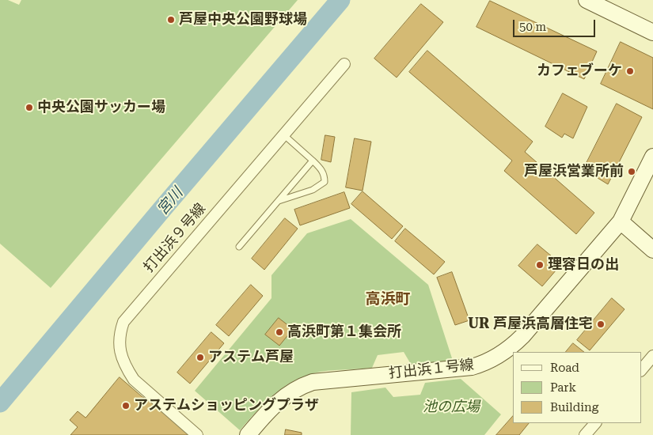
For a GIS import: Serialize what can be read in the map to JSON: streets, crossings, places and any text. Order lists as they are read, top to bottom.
{
  "streets": {
    "street": ["打出浜９号線", "打出浜１号線"]
  },
  "districts": ["高浜町"],
  "water": ["宮川"],
  "parks": ["池の広場"],
  "places": [
    "芦屋中央公園野球場",
    "カフェブーケ",
    "中央公園サッカー場",
    "芦屋浜営業所前",
    "理容日の出",
    "UR 芦屋浜高層住宅",
    "高浜町第１集会所",
    "アステム芦屋",
    "アステムショッピングプラザ"
  ],
  "legend": ["Road", "Park", "Building"],
  "scale_bar": "50 m"
}
